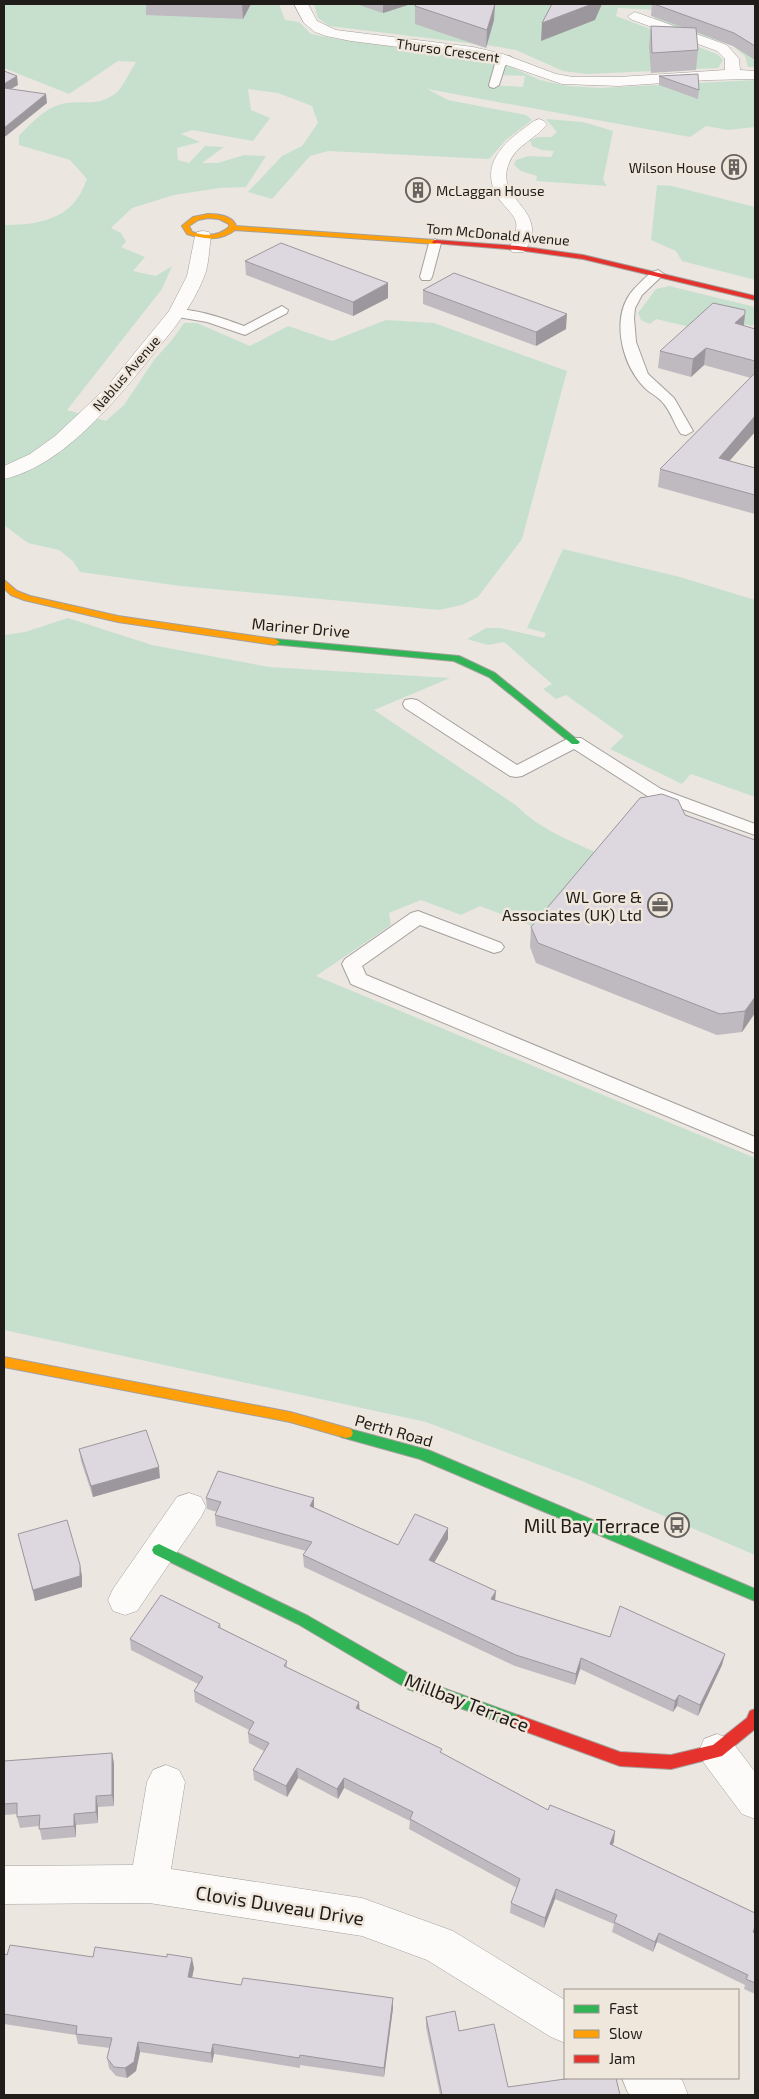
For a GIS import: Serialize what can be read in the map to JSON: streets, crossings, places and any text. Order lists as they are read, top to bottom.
{
  "streets": {
    "street": [
      "Thurso Crescent",
      "Tom McDonald Avenue",
      "Nablus Avenue",
      "Mariner Drive",
      "Perth Road",
      "Millbay Terrace",
      "Clovis Duveau Drive"
    ]
  },
  "crossings": [
    ["Tom McDonald Avenue", "Nablus Avenue"]
  ],
  "places": {
    "building": ["Wilson House", "McLaggan House"],
    "office": ["WL Gore & Associates (UK) Ltd"],
    "bus stop": ["Mill Bay Terrace"]
  },
  "legend": ["Fast", "Slow", "Jam"]
}
